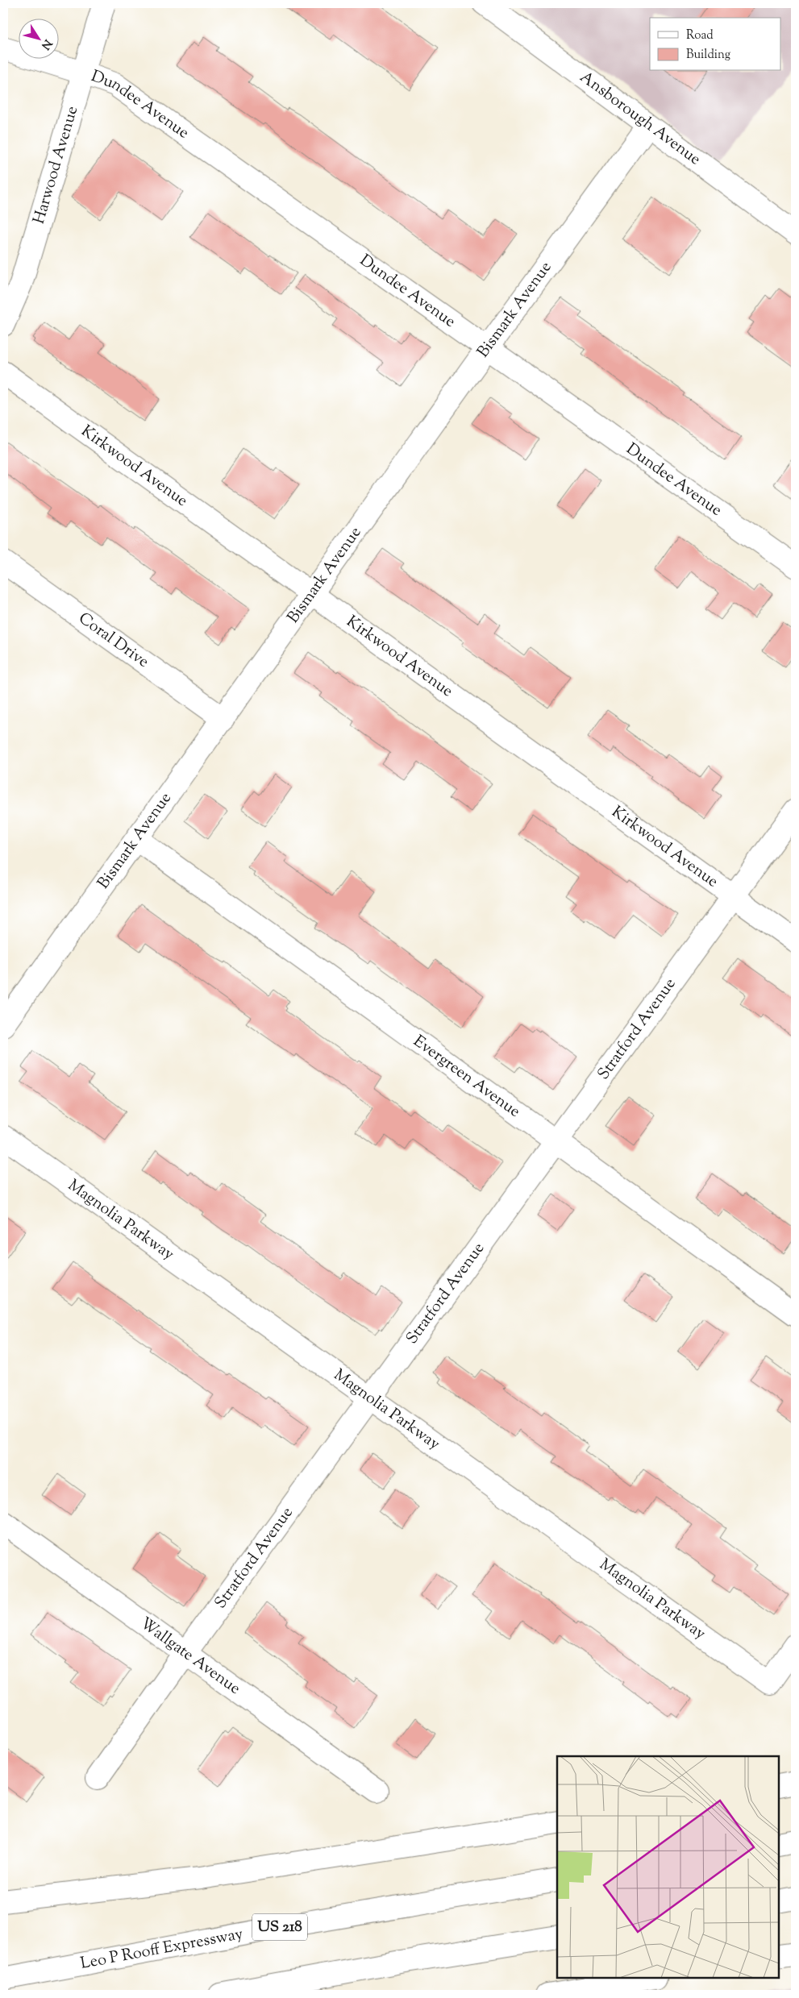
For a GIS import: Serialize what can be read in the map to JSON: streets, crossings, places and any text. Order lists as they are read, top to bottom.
{
  "streets": {
    "main road": [
      "Dundee Avenue",
      "Ansborough Avenue",
      "Harwood Avenue",
      "Bismark Avenue",
      "Kirkwood Avenue",
      "Coral Drive",
      "Stratford Avenue",
      "Evergreen Avenue",
      "Magnolia Parkway",
      "Wallgate Avenue",
      "US 218",
      "Leo P Rooff Expressway"
    ]
  },
  "crossings": [
    ["Dundee Avenue", "Harwood Avenue"],
    ["Dundee Avenue", "Bismark Avenue"],
    ["Ansborough Avenue", "Bismark Avenue"],
    ["Bismark Avenue", "Kirkwood Avenue"],
    ["Bismark Avenue", "Coral Drive"],
    ["Bismark Avenue", "Evergreen Avenue"],
    ["Kirkwood Avenue", "Stratford Avenue"],
    ["Stratford Avenue", "Evergreen Avenue"],
    ["Stratford Avenue", "Magnolia Parkway"],
    ["Stratford Avenue", "Wallgate Avenue"]
  ],
  "legend": ["Road", "Building"],
  "north": "bottom right"
}
